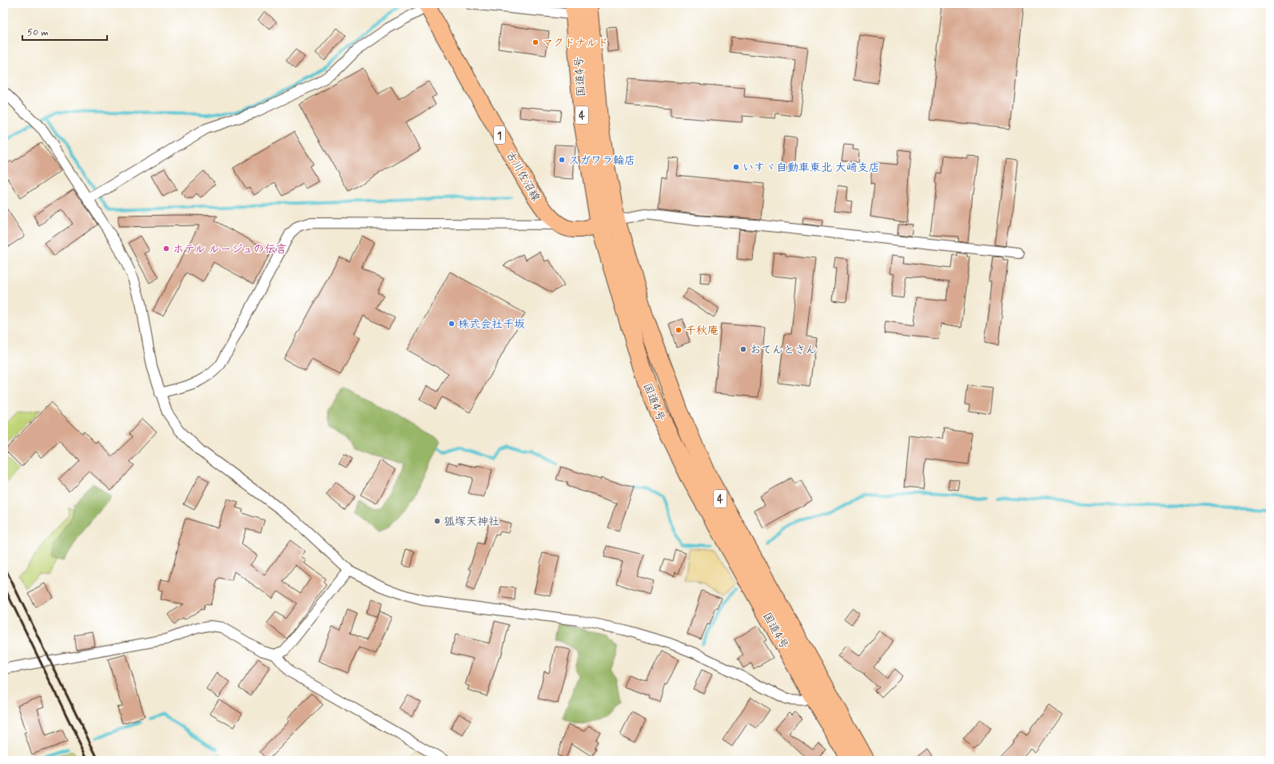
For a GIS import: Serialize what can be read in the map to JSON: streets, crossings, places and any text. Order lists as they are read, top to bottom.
{
  "streets": {
    "highway": ["国道4号", "4"],
    "main road": ["1", "古川佐沼線"]
  },
  "crossings": [
    ["国道4号", "古川佐沼線"]
  ],
  "places": [
    "マクドナルド",
    "スガワラ輪店",
    "いすゞ自動車東北 大崎支店",
    "ホテル ルージュの伝言",
    "株式会社千坂",
    "千秋庵",
    "おてんとさん",
    "狐塚天神社"
  ],
  "scale_bar": "50 m"
}
